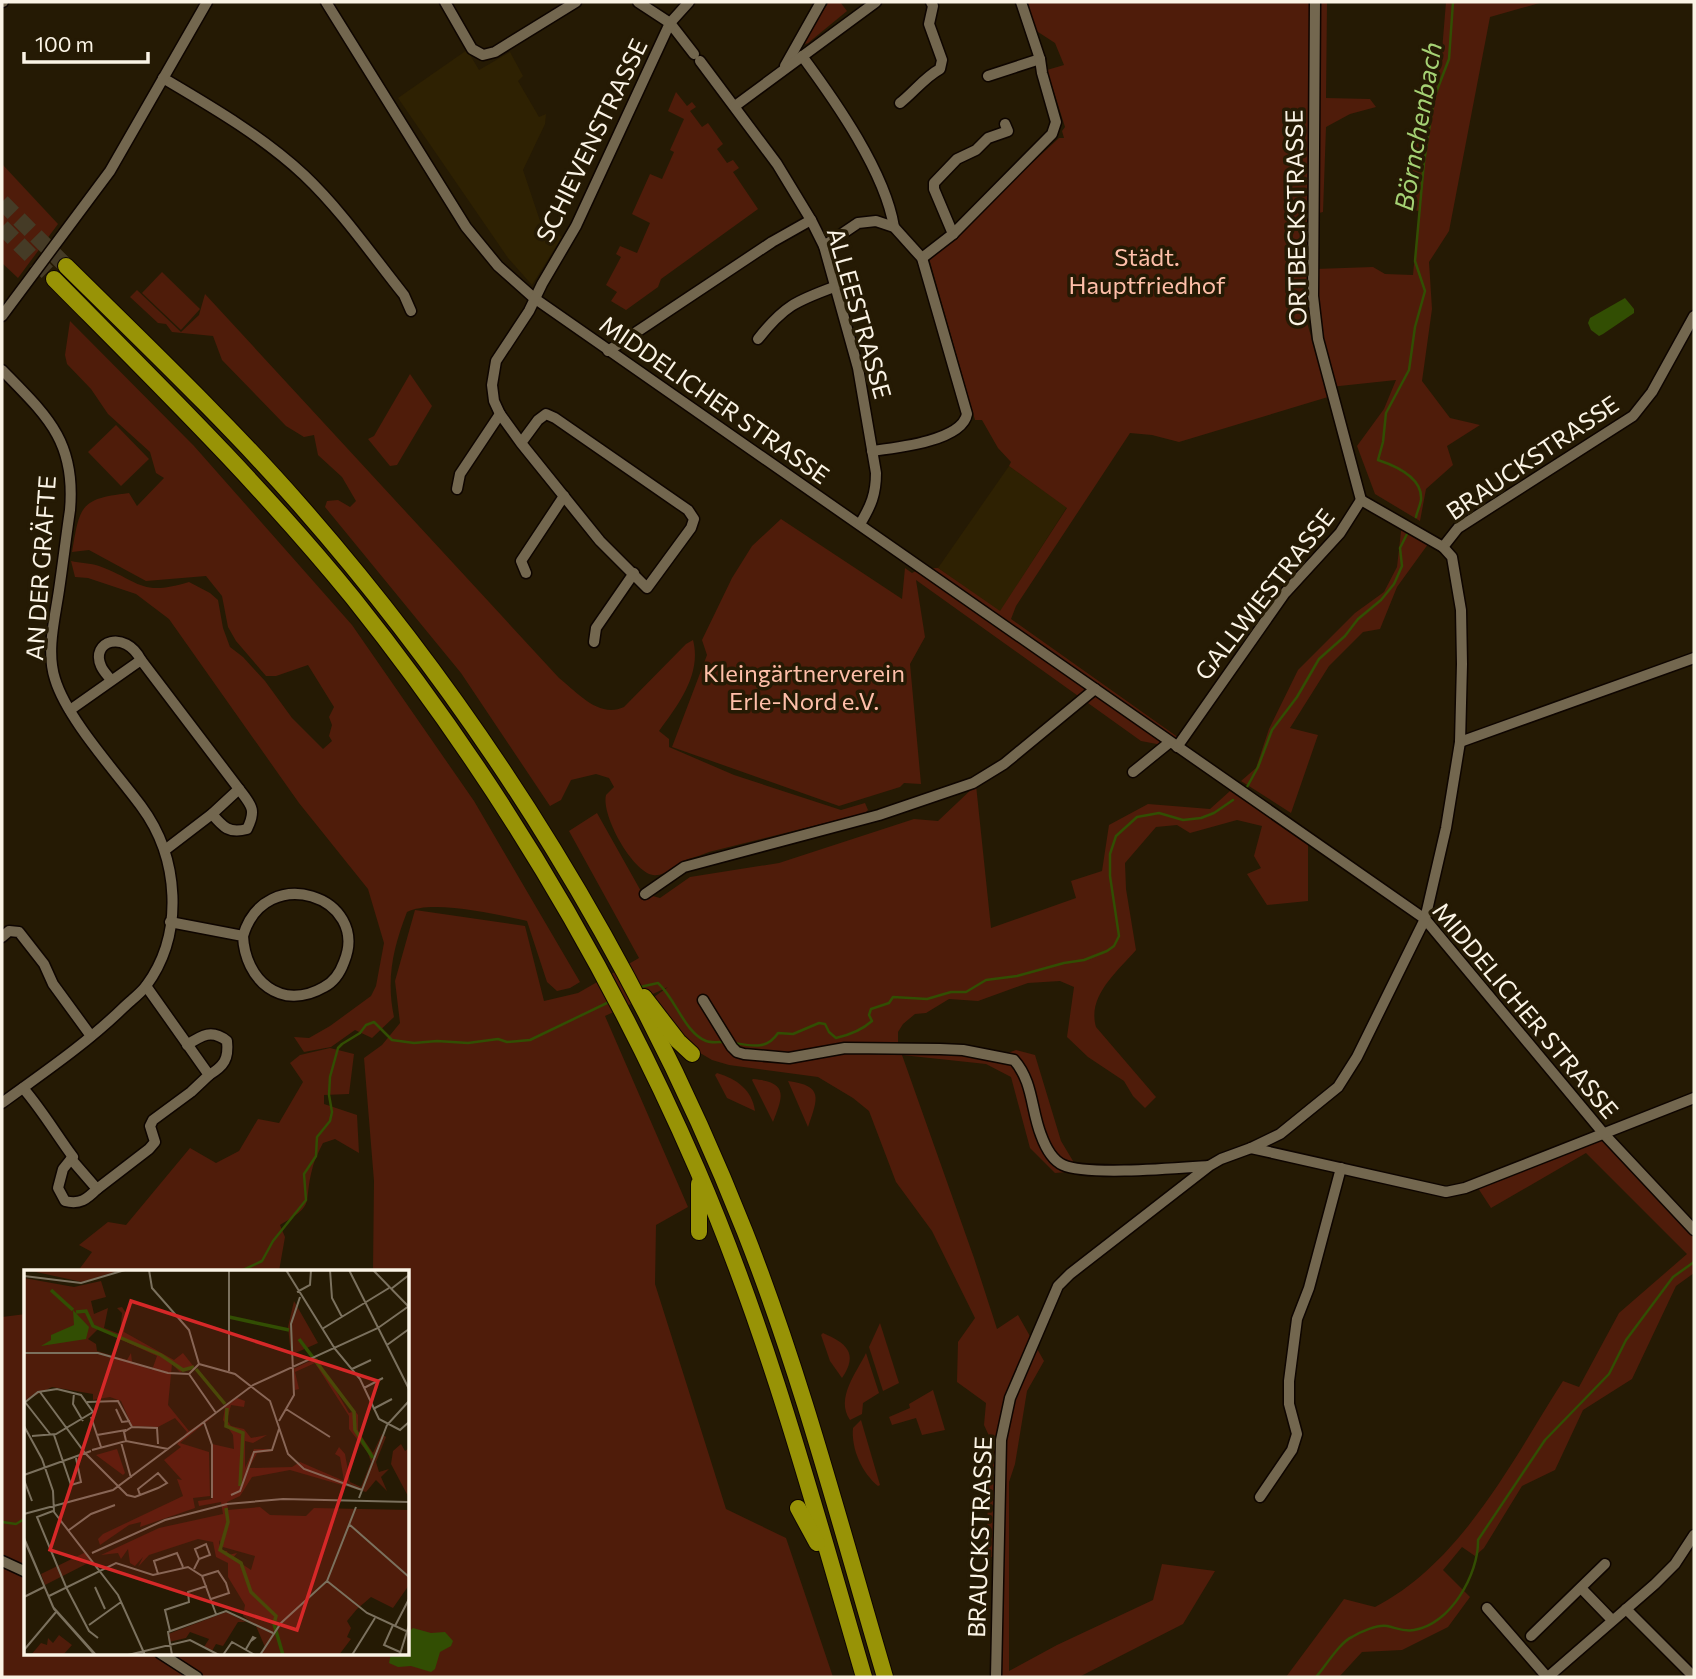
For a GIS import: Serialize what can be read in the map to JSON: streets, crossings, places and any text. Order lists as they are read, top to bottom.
{
  "streets": {
    "street": [
      "SCHIEVENSTRASSE",
      "ORTBECKSTRASSE",
      "ALLEESTRASSE",
      "MIDDELICHER STRASSE",
      "BRAUCKSTRASSE",
      "AN DER GRÄFTE",
      "GALLWIESTRASSE"
    ]
  },
  "crossings": [
    ["SCHIEVENSTRASSE", "ALLEESTRASSE"],
    ["SCHIEVENSTRASSE", "MIDDELICHER STRASSE"],
    ["ORTBECKSTRASSE", "GALLWIESTRASSE"],
    ["ALLEESTRASSE", "MIDDELICHER STRASSE"],
    ["MIDDELICHER STRASSE", "BRAUCKSTRASSE"],
    ["MIDDELICHER STRASSE", "GALLWIESTRASSE"]
  ],
  "water": ["Börnchenbach"],
  "parks": ["Städt. Hauptfriedhof", "Kleingärtnerverein Erle-Nord e.V."],
  "scale_bar": "100 m"
}
